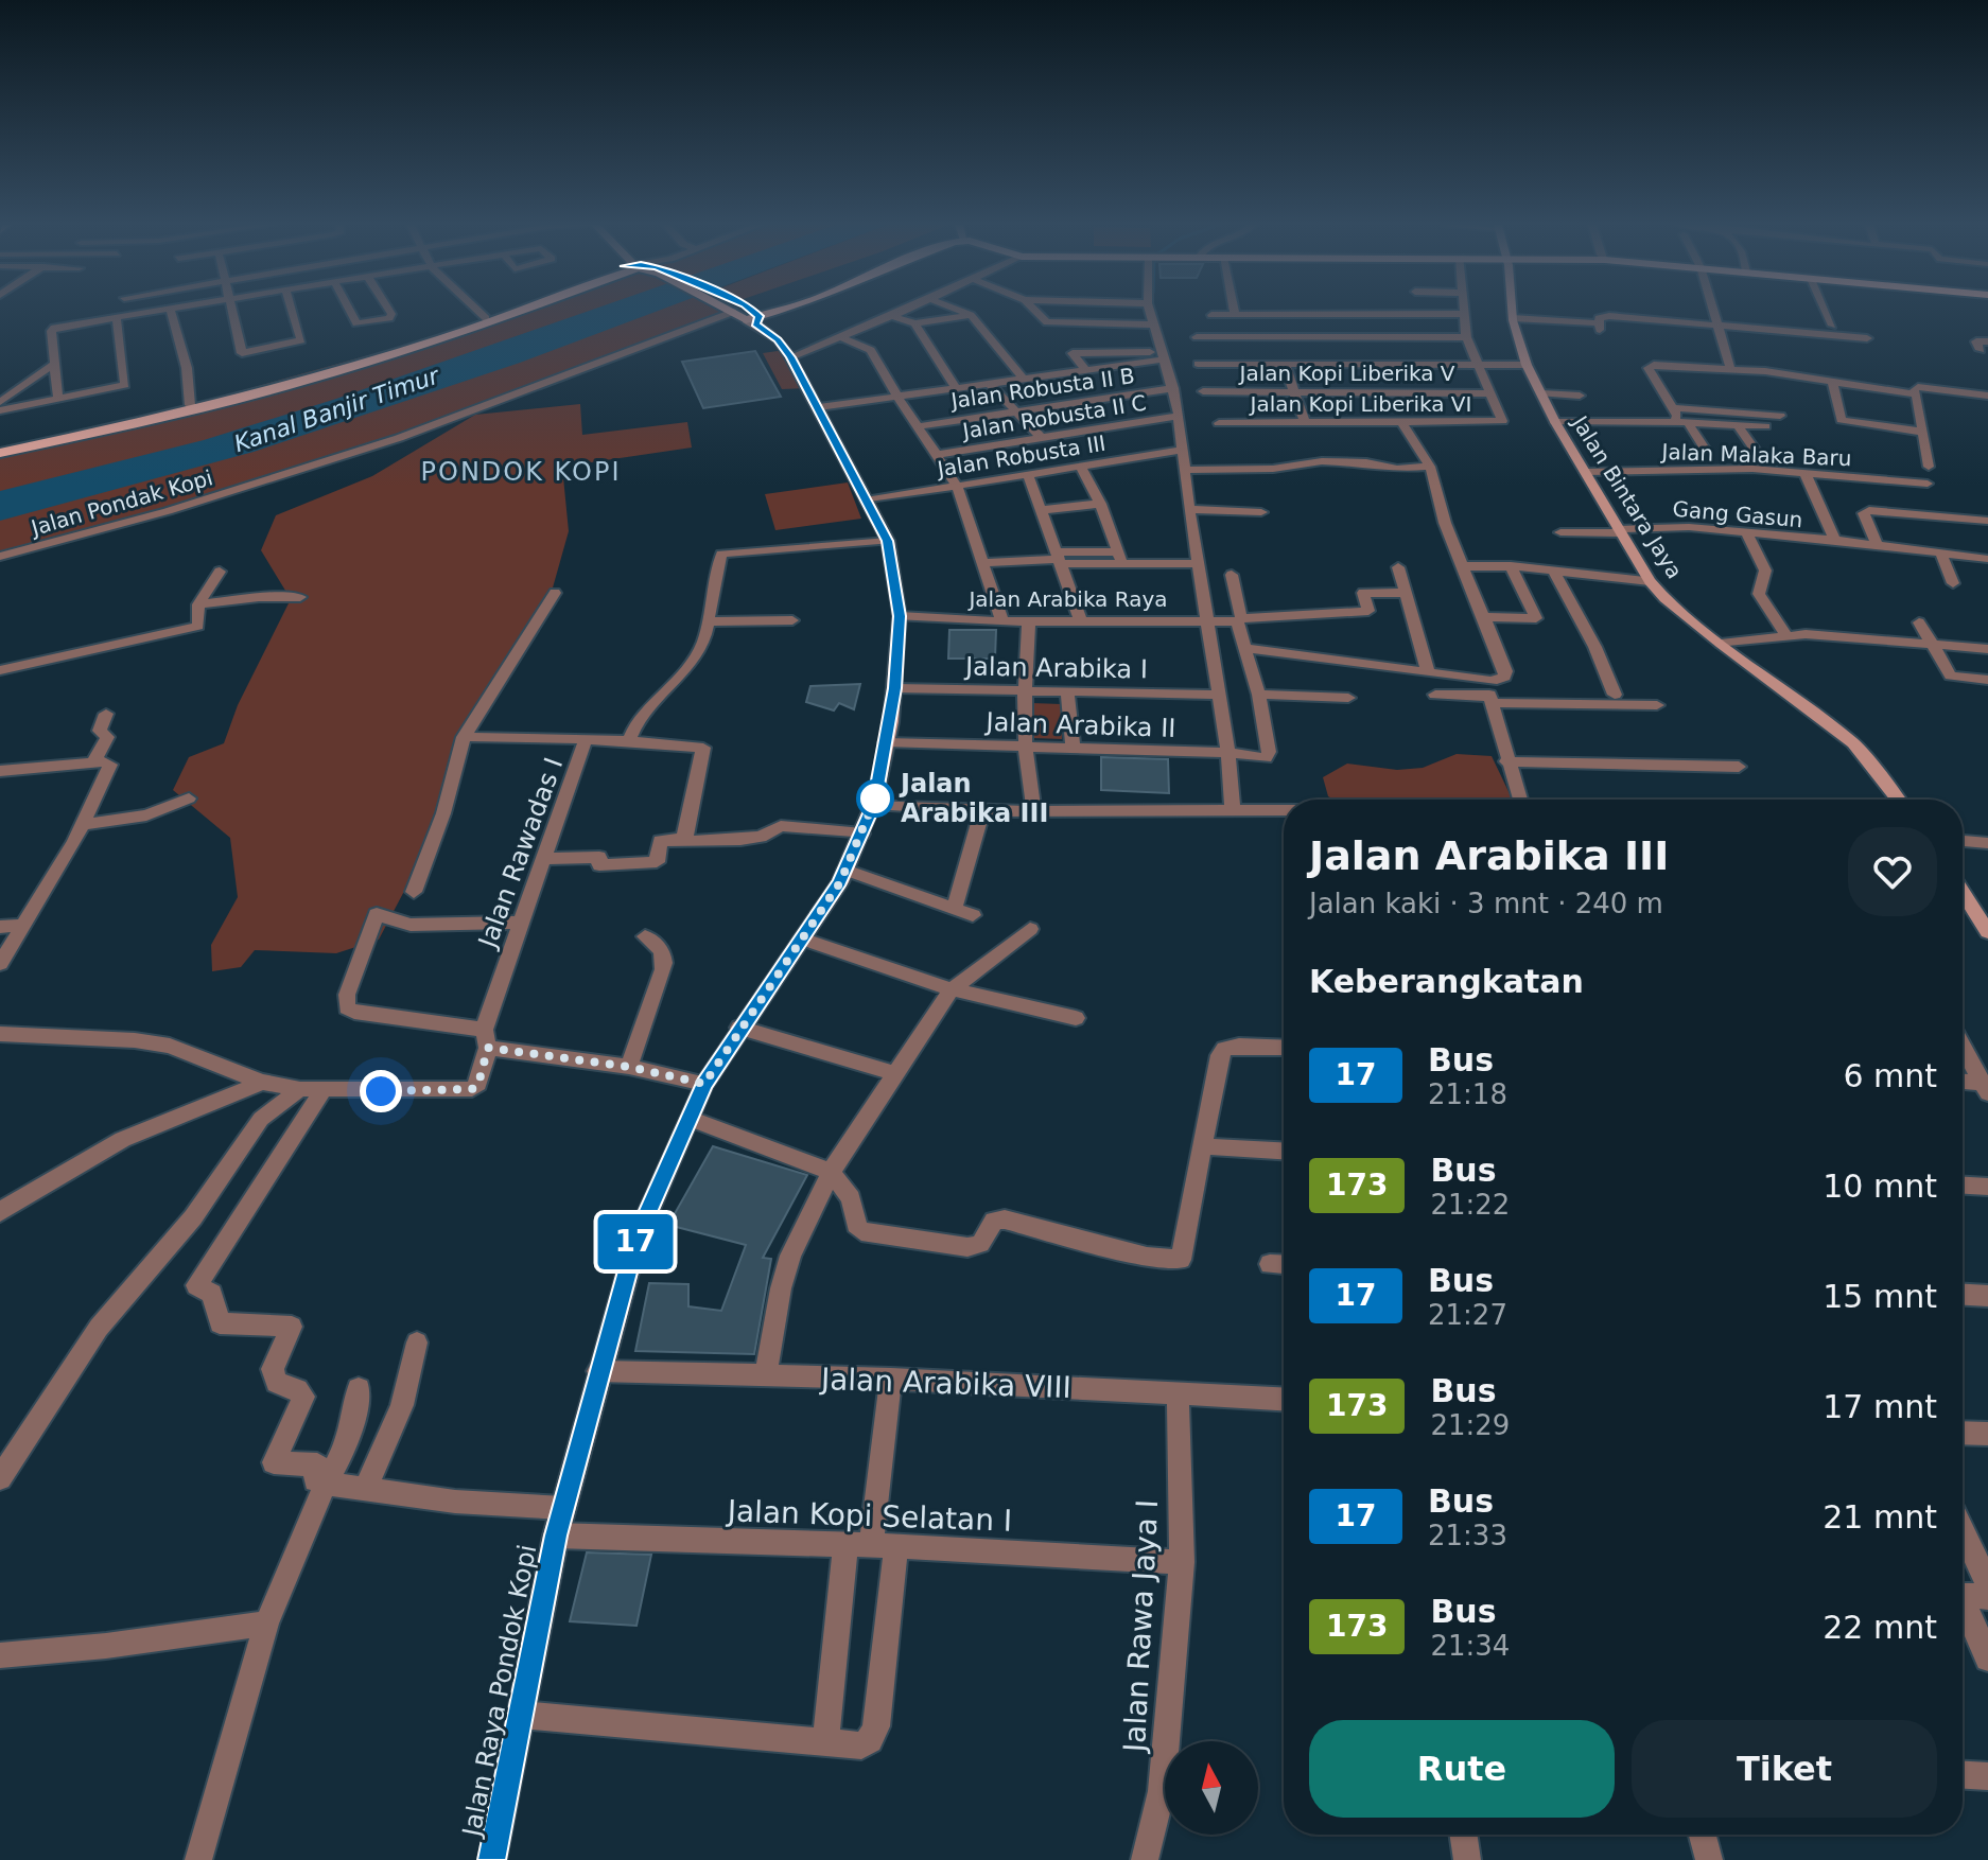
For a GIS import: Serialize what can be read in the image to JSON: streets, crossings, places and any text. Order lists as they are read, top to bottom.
{
  "streets": {
    "main road": ["Jalan Raya Pondok Kopi"],
    "street": [
      "Jalan Kopi Liberika V",
      "Jalan Robusta II B",
      "Jalan Kopi Liberika VI",
      "Jalan Robusta II C",
      "Jalan Malaka Baru",
      "Jalan Robusta III",
      "Jalan Bintara Jaya",
      "Jalan Pondak Kopi",
      "Gang Gasun",
      "Jalan Arabika Raya",
      "Jalan Arabika I",
      "Jalan Arabika II",
      "Jalan Rawadas I",
      "Jalan Arabika VIII",
      "Jalan Kopi Selatan I",
      "Jalan Rawa Jaya I"
    ]
  },
  "crossings": [
    ["Jalan Kopi Liberika V", "Jalan Kopi Liberika VI"],
    ["Jalan Robusta II C", "Jalan Robusta III"],
    ["Jalan Malaka Baru", "Jalan Bintara Jaya"],
    ["Jalan Malaka Baru", "Gang Gasun"],
    ["Jalan Robusta III", "Jalan Raya Pondok Kopi"],
    ["Jalan Bintara Jaya", "Gang Gasun"],
    ["Jalan Arabika Raya", "Jalan Raya Pondok Kopi"],
    ["Jalan Arabika I", "Jalan Raya Pondok Kopi"],
    ["Jalan Arabika II", "Jalan Raya Pondok Kopi"],
    ["Jalan Arabika VIII", "Jalan Rawa Jaya I"],
    ["Jalan Arabika VIII", "Jalan Raya Pondok Kopi"],
    ["Jalan Kopi Selatan I", "Jalan Rawa Jaya I"],
    ["Jalan Kopi Selatan I", "Jalan Raya Pondok Kopi"]
  ],
  "districts": ["PONDOK KOPI"],
  "water": ["Kanal Banjir Timur"],
  "places": ["Jalan Arabika III"],
  "lines": ["bus line 17"],
  "north": "top",
  "page": {
    "on_map": "17",
    "heading": [
      ["Jalan Arabika III", "Jalan kaki · 3 mnt · 240 m"],
      "Keberangkatan"
    ],
    "list": [
      {
        "mark": "17",
        "name": "Bus",
        "note": "21:18",
        "value": "6 mnt"
      },
      {
        "mark": "173",
        "name": "Bus",
        "note": "21:22",
        "value": "10 mnt"
      },
      {
        "mark": "17",
        "name": "Bus",
        "note": "21:27",
        "value": "15 mnt"
      },
      {
        "mark": "173",
        "name": "Bus",
        "note": "21:29",
        "value": "17 mnt"
      },
      {
        "mark": "17",
        "name": "Bus",
        "note": "21:33",
        "value": "21 mnt"
      },
      {
        "mark": "173",
        "name": "Bus",
        "note": "21:34",
        "value": "22 mnt"
      }
    ],
    "buttons": ["Rute", "Tiket"]
  }
}
